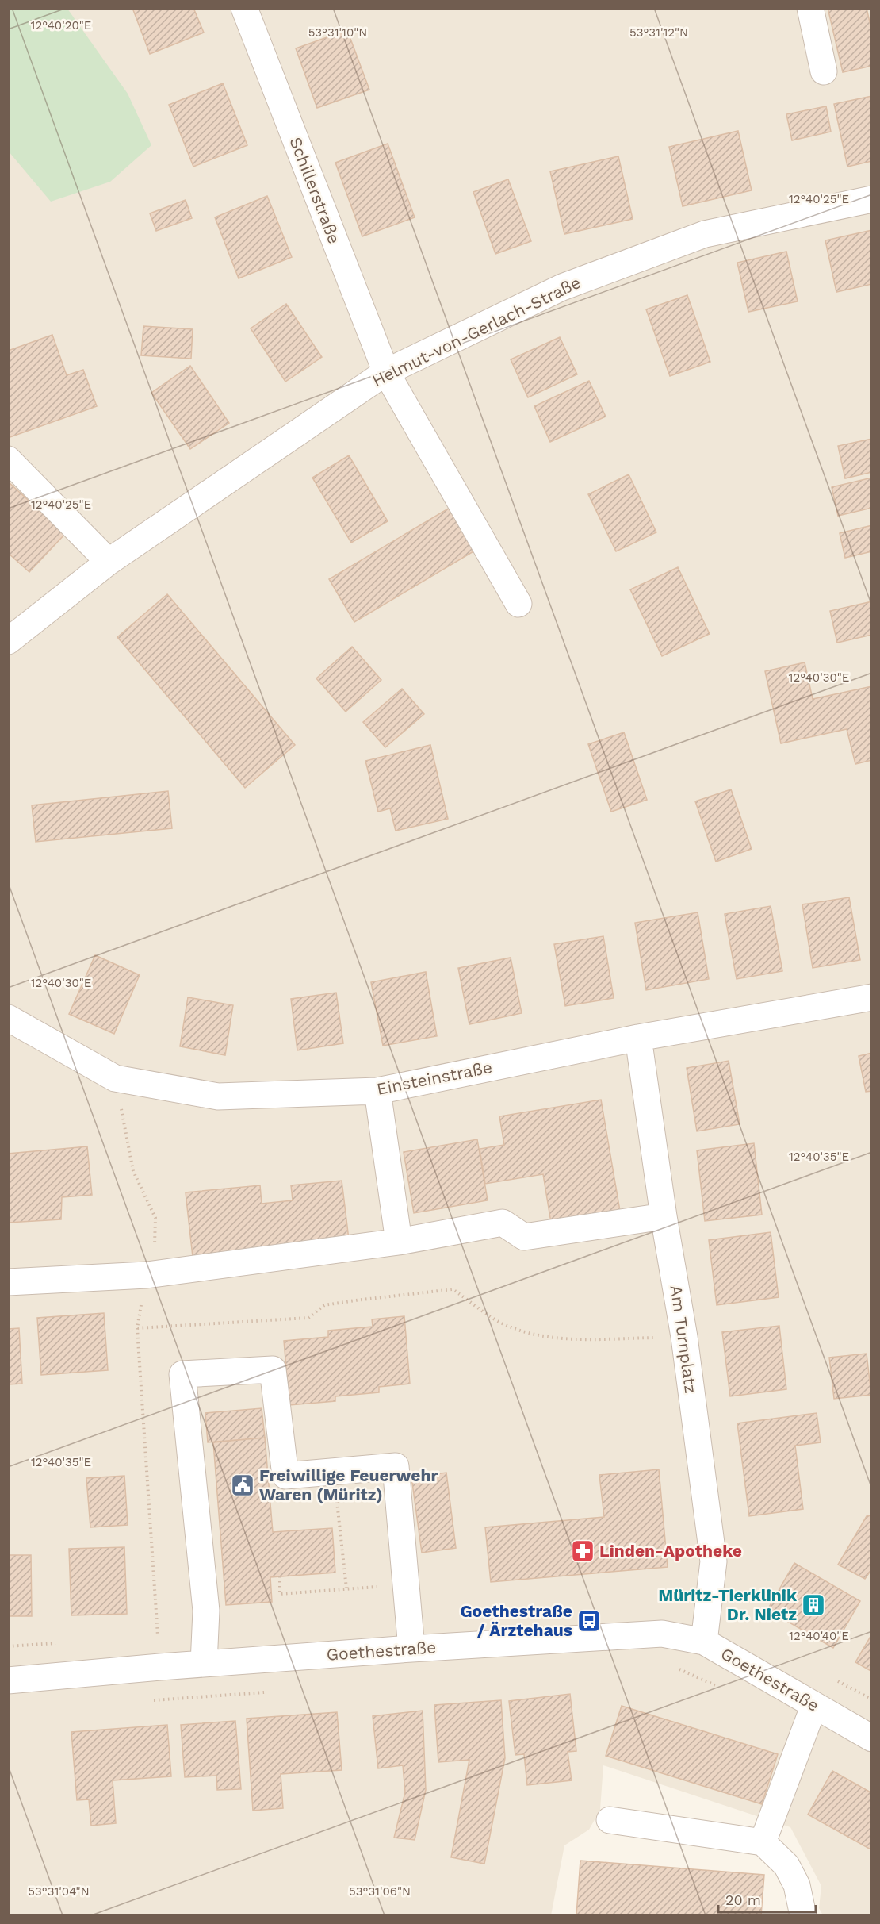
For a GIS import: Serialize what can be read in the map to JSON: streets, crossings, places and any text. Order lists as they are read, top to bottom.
{
  "streets": {
    "street": [
      "Schillerstraße",
      "Helmut-von-Gerlach-Straße",
      "Einsteinstraße",
      "Am Turnplatz",
      "Goethestraße"
    ]
  },
  "crossings": [
    ["Schillerstraße", "Helmut-von-Gerlach-Straße"],
    ["Einsteinstraße", "Am Turnplatz"],
    ["Am Turnplatz", "Goethestraße"]
  ],
  "places": {
    "public building": ["Freiwillige Feuerwehr Waren (Müritz)"],
    "pharmacy": ["Linden-Apotheke"],
    "building": ["Müritz-Tierklinik Dr. Nietz"],
    "bus stop": ["Goethestraße / Ärztehaus"]
  },
  "scale_bar": "20 m",
  "coordinates": [
    "12°40'20\"E",
    "53°31'12\"N",
    "53°31'10\"N",
    "12°40'25\"E",
    "12°40'30\"E",
    "12°40'35\"E",
    "12°40'40\"E",
    "53°31'04\"N",
    "53°31'06\"N"
  ]
}
